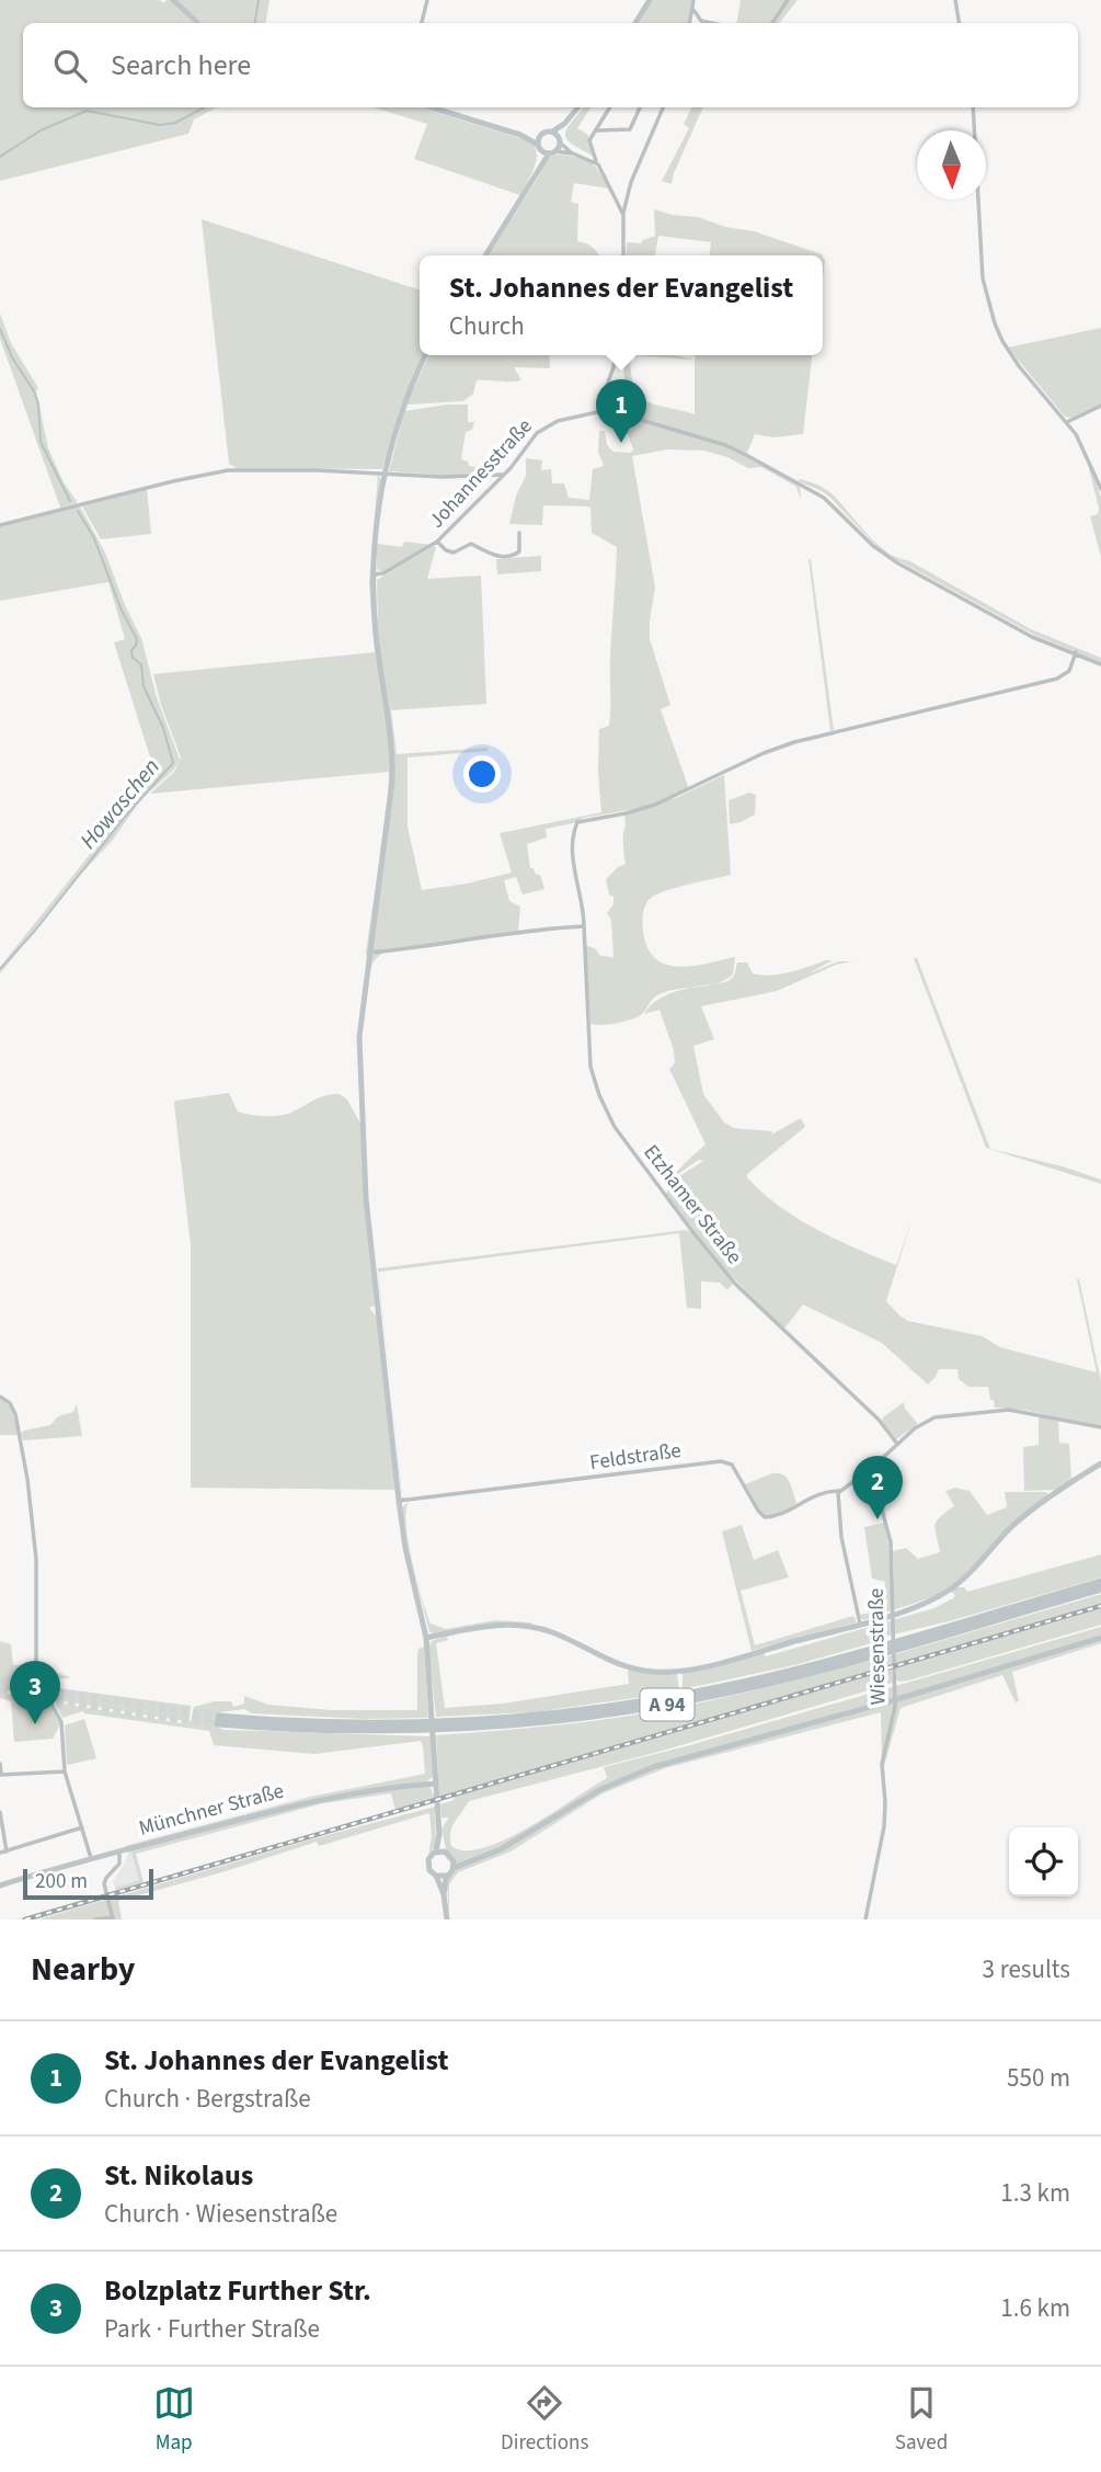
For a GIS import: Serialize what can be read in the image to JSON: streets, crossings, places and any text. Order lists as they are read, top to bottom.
{
  "streets": {
    "highway": ["A 94"],
    "street": [
      "Johannesstraße",
      "Etzhamer Straße",
      "Feldstraße",
      "Wiesenstraße",
      "Münchner Straße"
    ]
  },
  "water": ["Howaschen"],
  "scale_bar": "200 m",
  "north": "bottom",
  "page": {
    "search": "Search here",
    "popup": ["St. Johannes der Evangelist", "Church"],
    "pins": ["1", "2", "3"],
    "scale": "200 m",
    "heading": ["Nearby", "3 results"],
    "list": [
      {
        "mark": "1",
        "name": "St. Johannes der Evangelist",
        "note": "Church · Bergstraße",
        "value": "550 m"
      },
      {
        "mark": "2",
        "name": "St. Nikolaus",
        "note": "Church · Wiesenstraße",
        "value": "1.3 km"
      },
      {
        "mark": "3",
        "name": "Bolzplatz Further Str.",
        "note": "Park · Further Straße",
        "value": "1.6 km"
      }
    ],
    "nav": ["Map", "Directions", "Saved"]
  }
}
